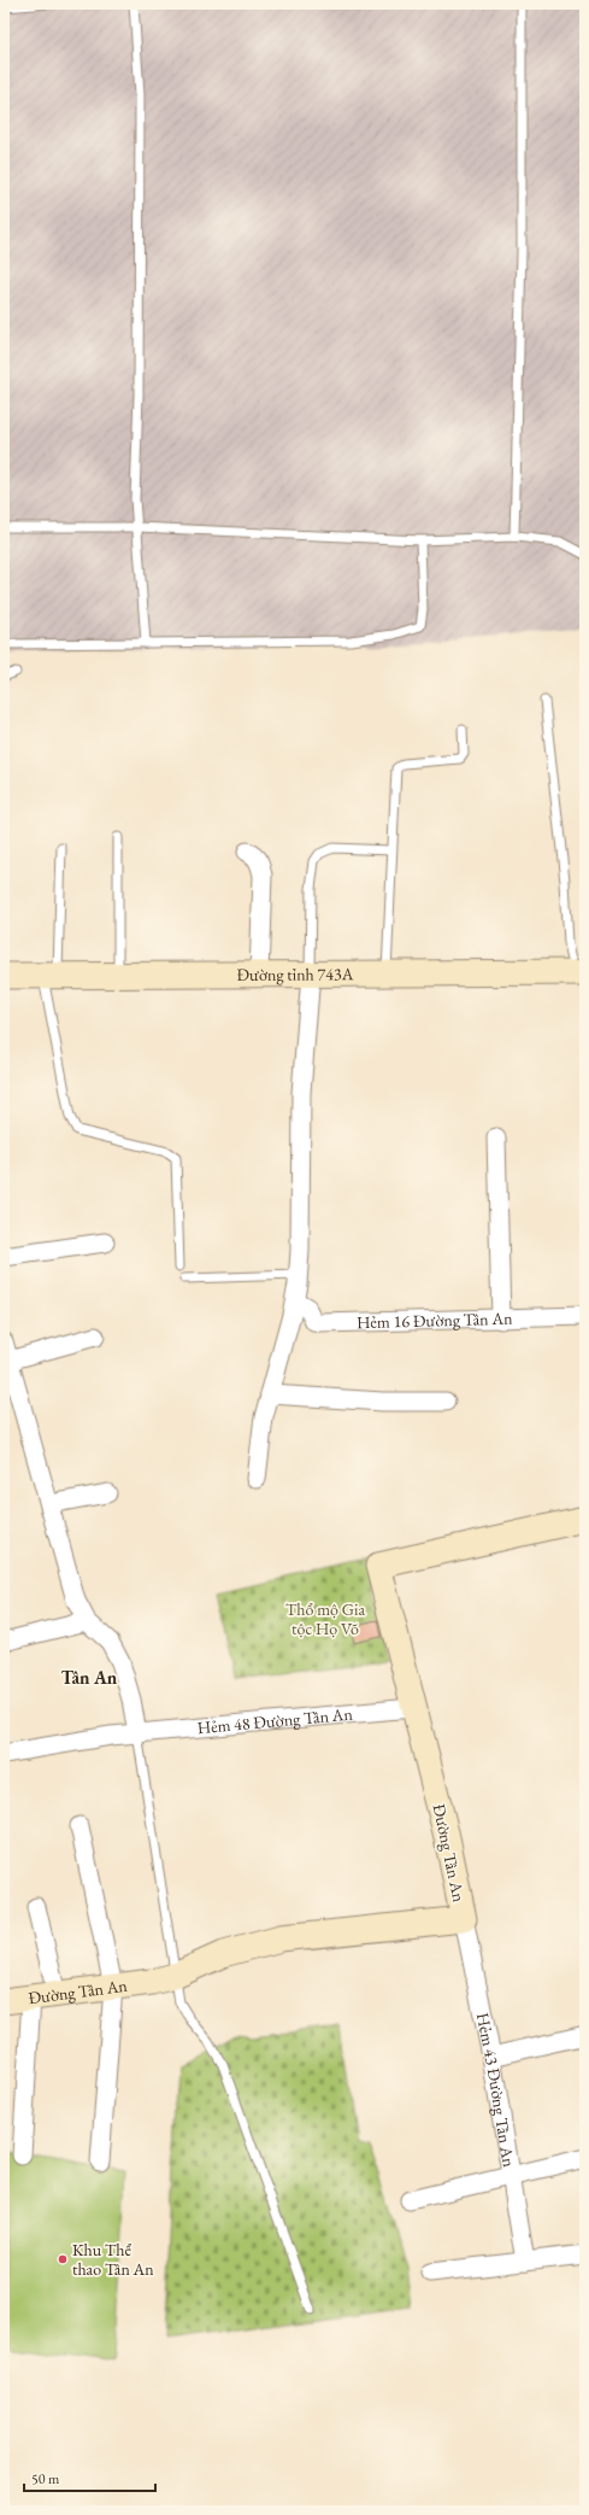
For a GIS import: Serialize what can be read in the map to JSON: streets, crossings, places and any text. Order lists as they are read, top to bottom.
{
  "streets": {
    "street": [
      "Đường tỉnh 743A",
      "Hẻm 16 Đường Tân An",
      "Hẻm 48 Đường Tân An",
      "Đường Tân An",
      "Hẻm 43 Đường Tân An"
    ]
  },
  "crossings": [
    ["Hẻm 48 Đường Tân An", "Đường Tân An"],
    ["Đường Tân An", "Hẻm 43 Đường Tân An"]
  ],
  "districts": ["Tân An"],
  "parks": ["Thổ mộ Gia tộc Họ Võ"],
  "places": ["Khu Thể thao Tân An"],
  "scale_bar": "50 m"
}
